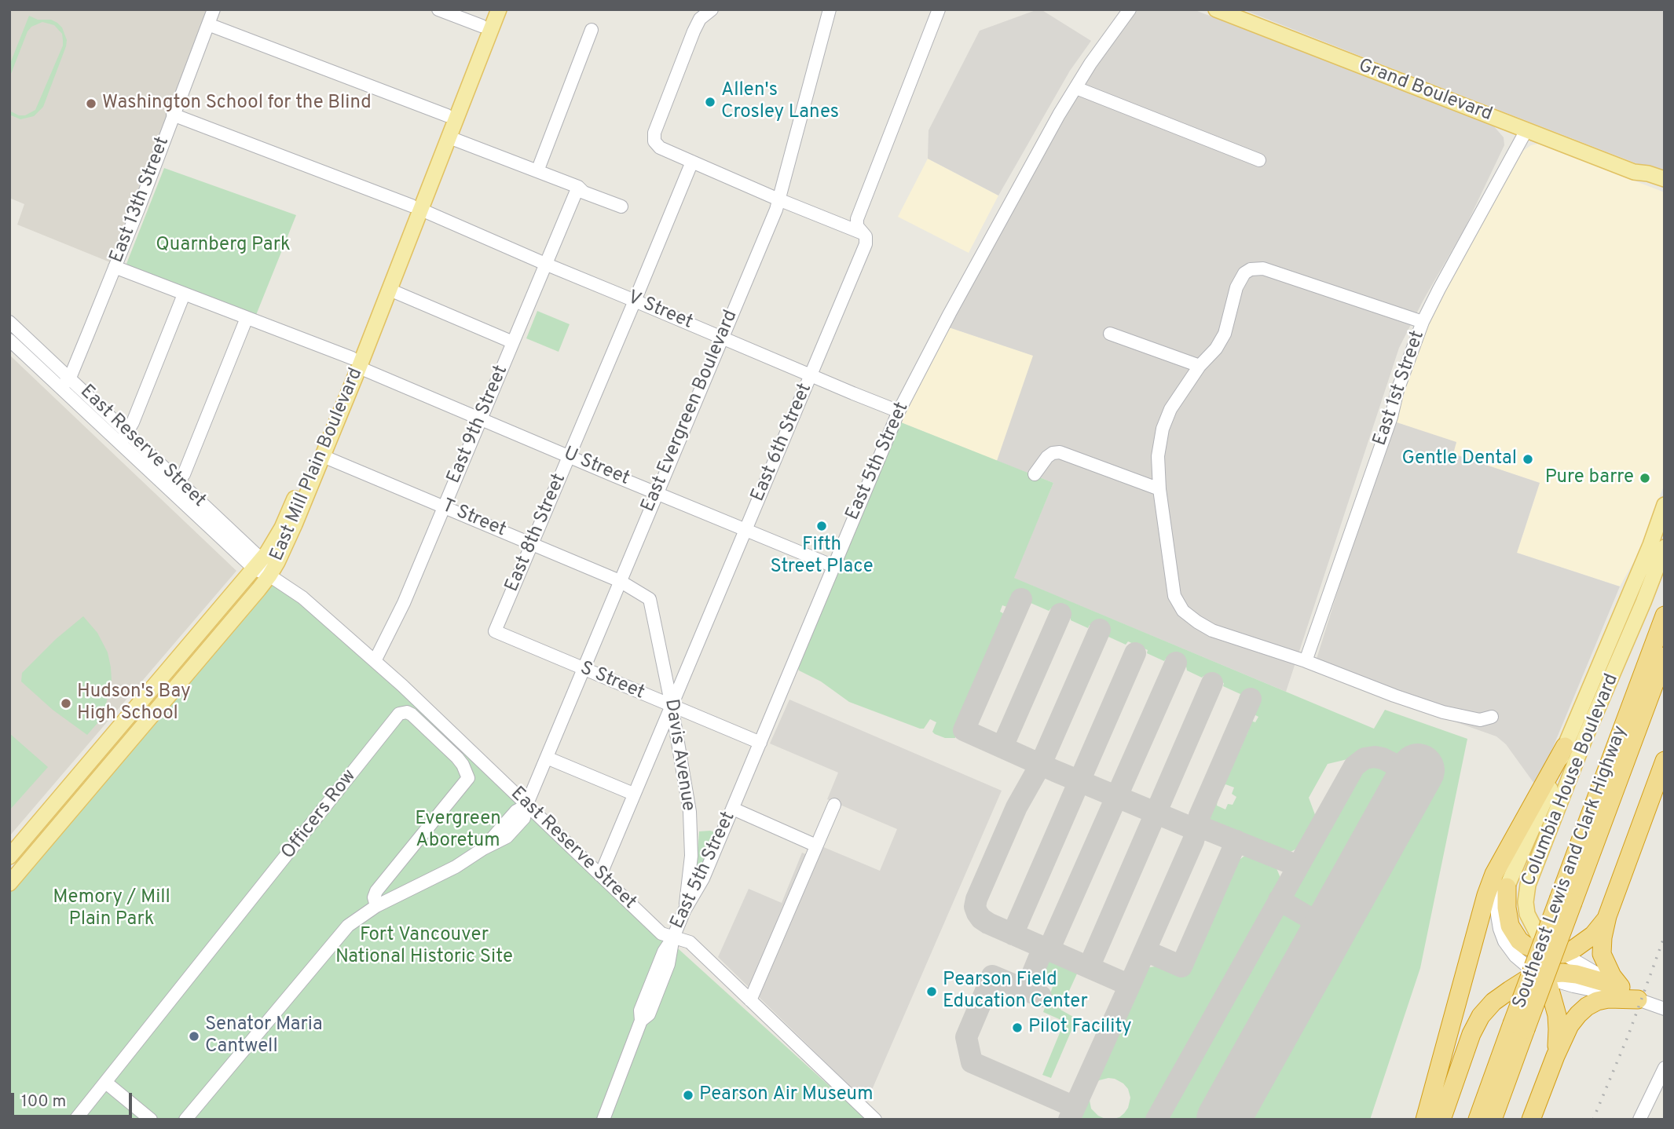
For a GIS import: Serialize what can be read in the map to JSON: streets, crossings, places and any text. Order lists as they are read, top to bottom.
{
  "streets": {
    "highway": ["Southeast Lewis and Clark Highway"],
    "main road": ["Grand Boulevard", "East Mill Plain Boulevard", "Columbia House Boulevard"],
    "street": [
      "East 13th Street",
      "V Street",
      "East 1st Street",
      "East Evergreen Boulevard",
      "East 9th Street",
      "East 6th Street",
      "East Reserve Street",
      "East 5th Street",
      "U Street",
      "T Street",
      "East 8th Street",
      "S Street",
      "Davis Avenue",
      "Officers Row"
    ]
  },
  "crossings": [
    ["Grand Boulevard", "East 1st Street"],
    ["East 13th Street", "V Street"],
    ["East 13th Street", "East Reserve Street"],
    ["East 13th Street", "U Street"],
    ["V Street", "East Evergreen Boulevard"],
    ["V Street", "East 9th Street"],
    ["V Street", "East 6th Street"],
    ["V Street", "East 5th Street"],
    ["V Street", "East Mill Plain Boulevard"],
    ["V Street", "East 8th Street"],
    ["East Evergreen Boulevard", "East Reserve Street"],
    ["East Evergreen Boulevard", "U Street"],
    ["East Evergreen Boulevard", "T Street"],
    ["East Evergreen Boulevard", "S Street"],
    ["East Evergreen Boulevard", "Officers Row"],
    ["East 9th Street", "East Reserve Street"],
    ["East 9th Street", "U Street"],
    ["East 9th Street", "T Street"],
    ["East 6th Street", "East Reserve Street"],
    ["East 6th Street", "U Street"],
    ["East 6th Street", "S Street"],
    ["East 6th Street", "Davis Avenue"],
    ["East Reserve Street", "East 5th Street"],
    ["East Reserve Street", "East Mill Plain Boulevard"],
    ["East 5th Street", "U Street"],
    ["East 5th Street", "S Street"],
    ["East 5th Street", "Davis Avenue"],
    ["East Mill Plain Boulevard", "U Street"],
    ["East Mill Plain Boulevard", "T Street"],
    ["U Street", "East 8th Street"],
    ["T Street", "East 8th Street"],
    ["T Street", "Davis Avenue"],
    ["East 8th Street", "S Street"],
    ["S Street", "Davis Avenue"]
  ],
  "parks": [
    "Quarnberg Park",
    "Evergreen Aboretum",
    "Memory / Mill Plain Park",
    "Fort Vancouver National Historic Site"
  ],
  "places": [
    "Allen's Crosley Lanes",
    "Washington School for the Blind",
    "Gentle Dental",
    "Pure barre",
    "Fifth Street Place",
    "Hudson's Bay High School",
    "Pearson Field Education Center",
    "Pilot Facility",
    "Senator Maria Cantwell",
    "Pearson Air Museum"
  ],
  "scale_bar": "100 m"
}
